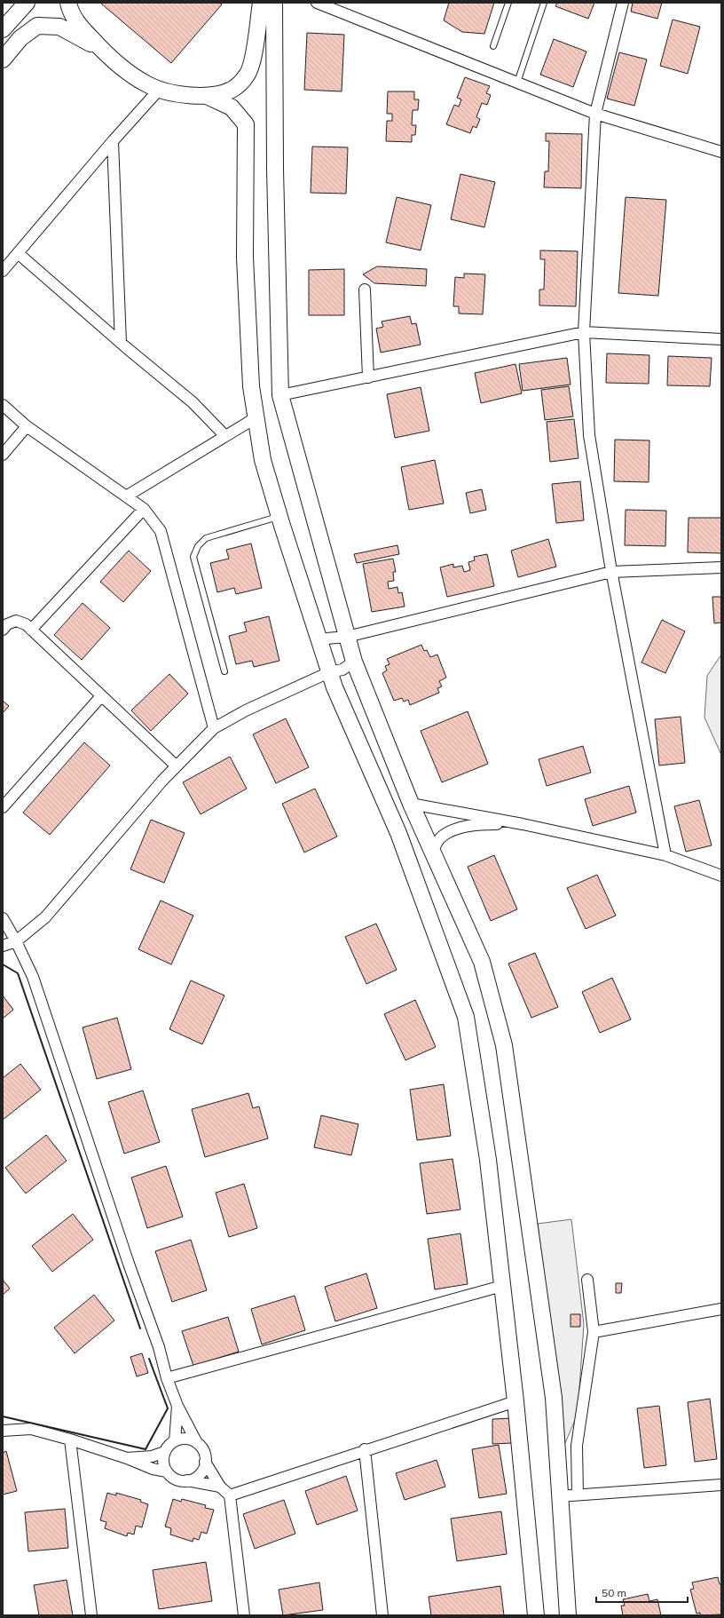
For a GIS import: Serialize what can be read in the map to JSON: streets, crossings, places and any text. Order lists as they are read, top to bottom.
{
  "scale_bar": "50 m"
}
